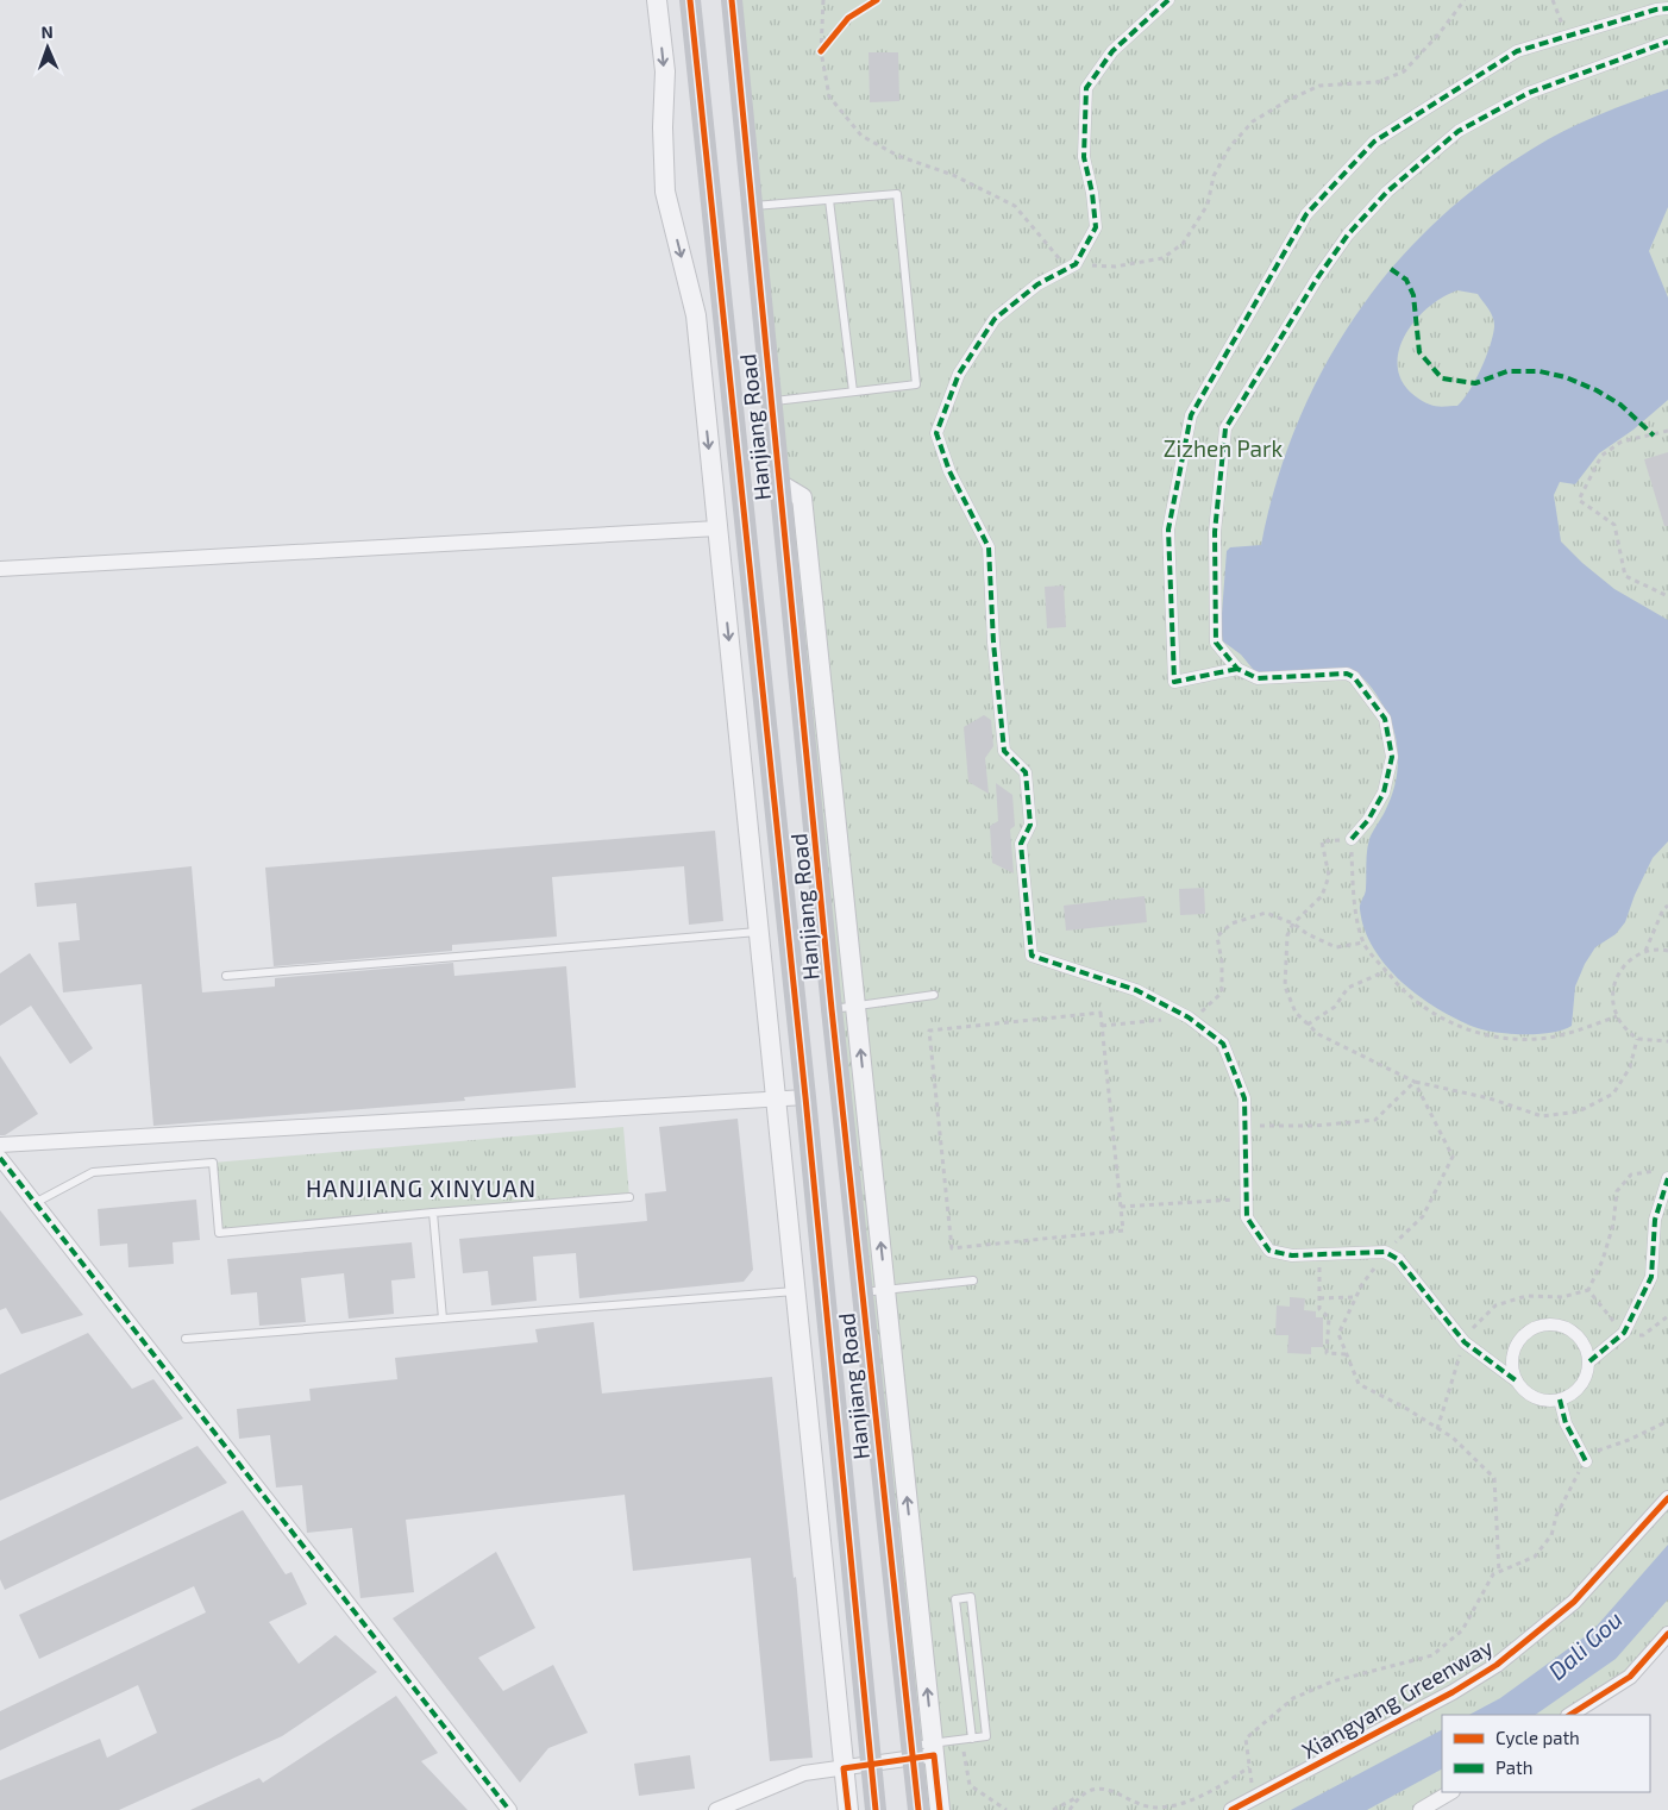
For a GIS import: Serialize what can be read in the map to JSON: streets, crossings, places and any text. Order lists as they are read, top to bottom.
{
  "streets": {
    "main road": ["Hanjiang Road"],
    "street": ["Xiangyang Greenway"]
  },
  "districts": ["HANJIANG XINYUAN"],
  "water": ["Dali Gou"],
  "parks": ["Zizhen Park"],
  "legend": ["Cycle path", "Path"],
  "north": "top"
}
